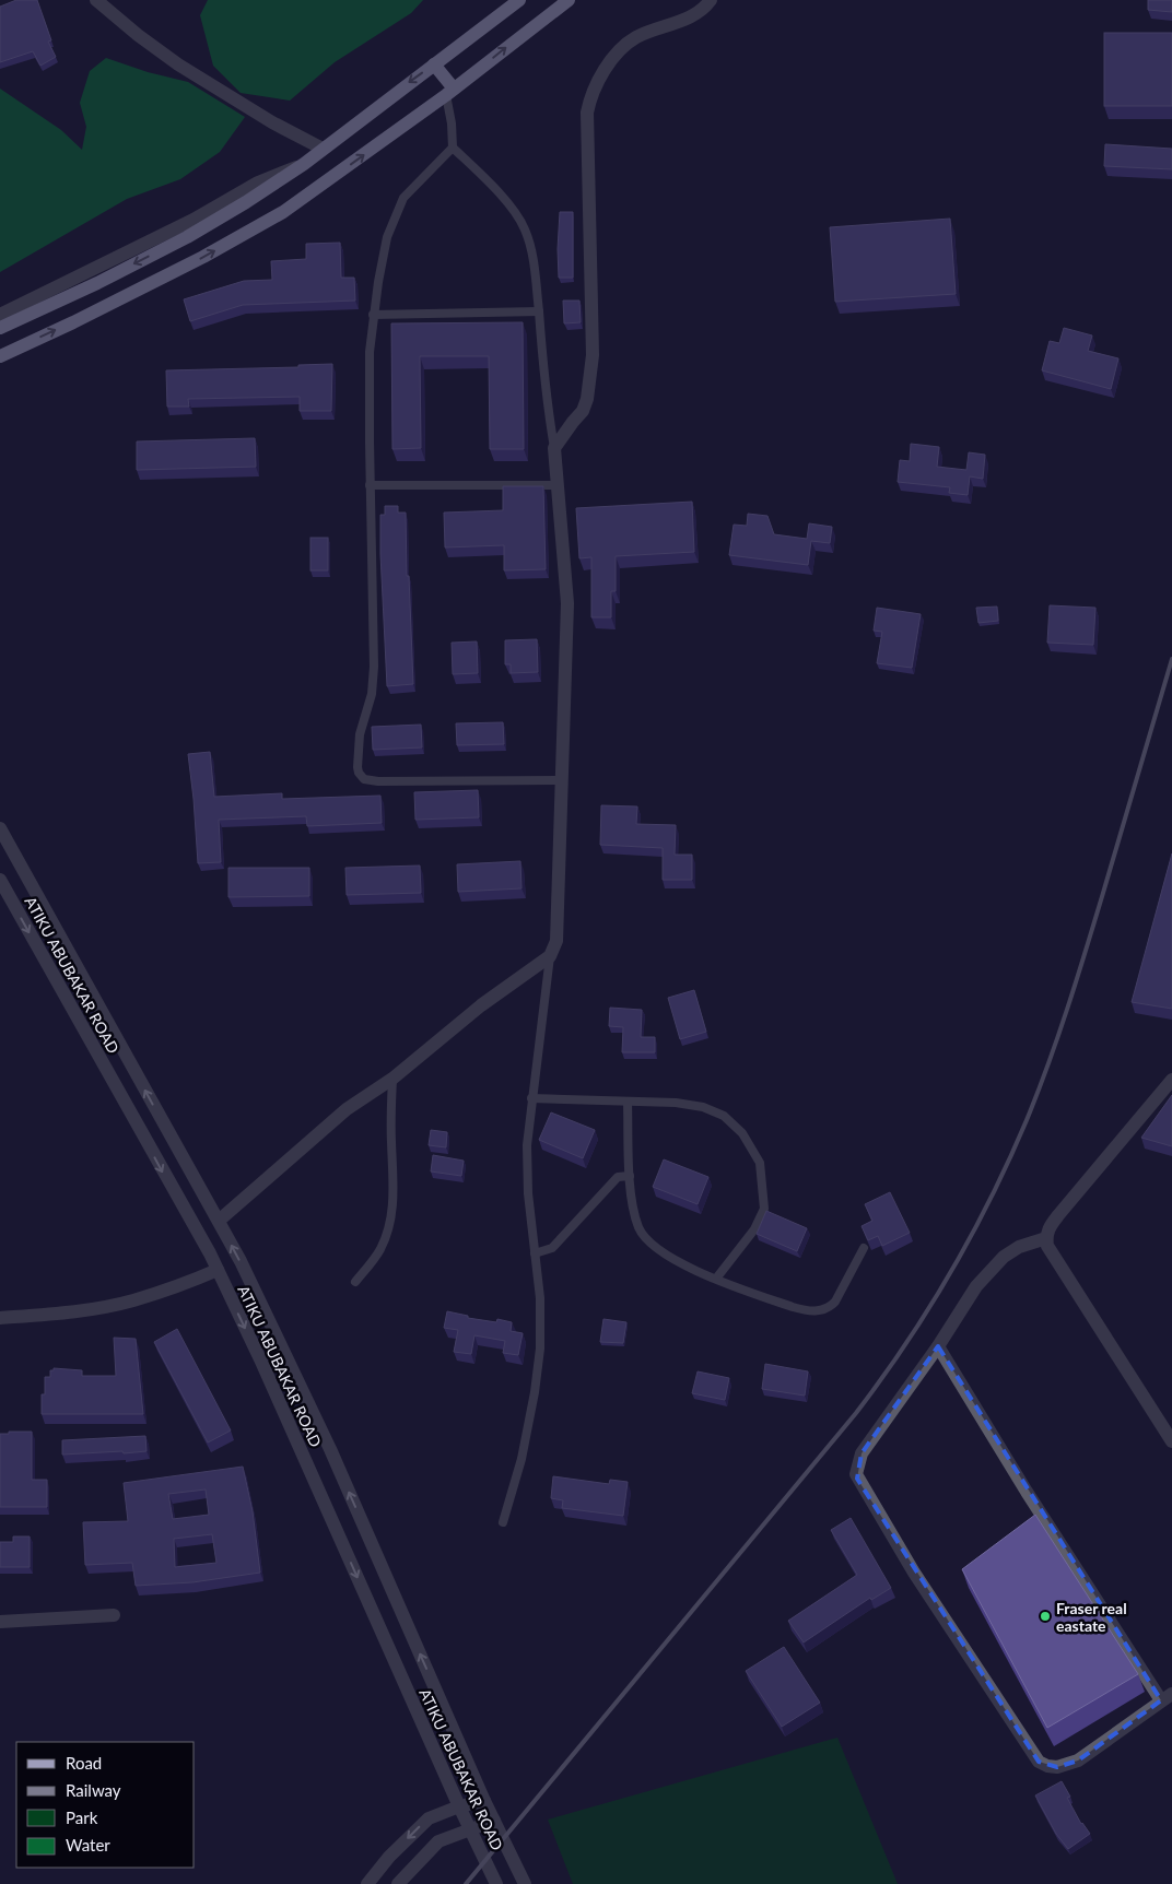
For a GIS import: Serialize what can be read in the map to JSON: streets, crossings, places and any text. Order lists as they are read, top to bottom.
{
  "streets": {
    "street": ["ATIKU ABUBAKAR ROAD"]
  },
  "places": ["Fraser real eastate"],
  "legend": [
    "Road",
    "Railway",
    "Park",
    "Water"
  ]
}
